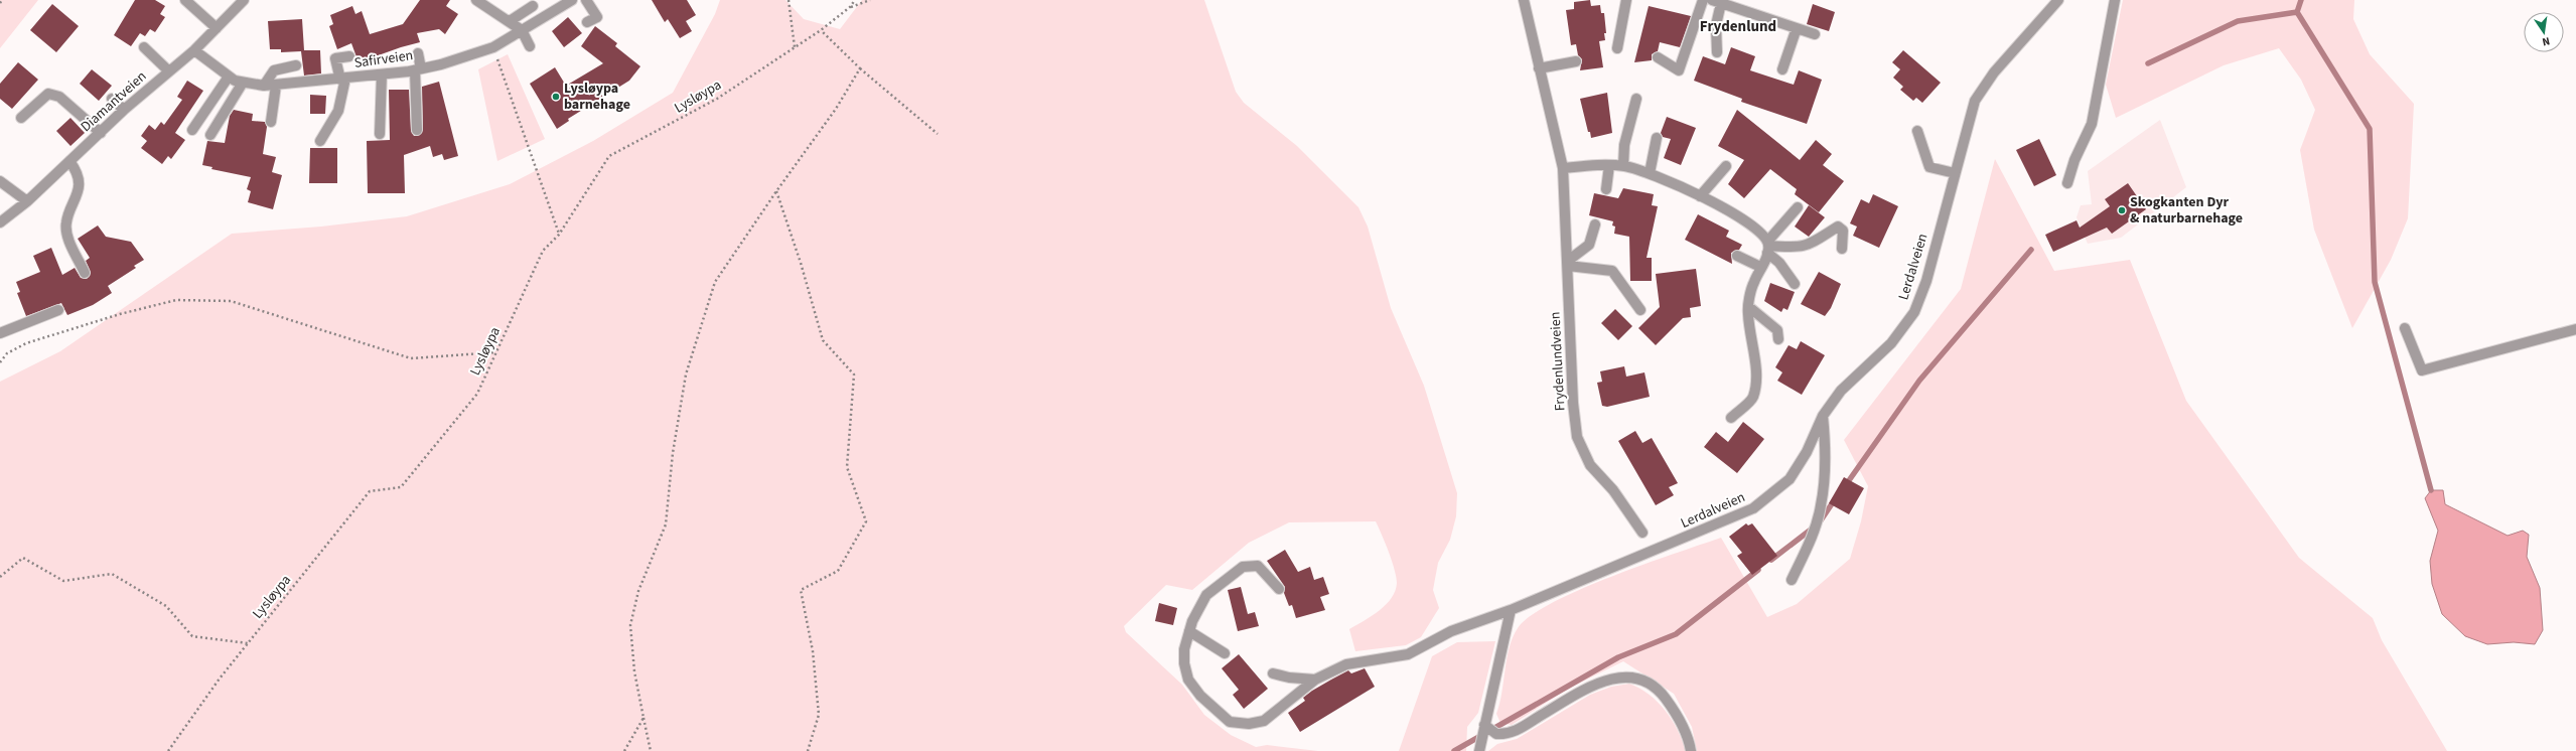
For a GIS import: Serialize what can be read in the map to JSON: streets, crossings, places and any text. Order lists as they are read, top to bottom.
{
  "streets": {
    "street": [
      "Safirveien",
      "Diamantveien",
      "Lerdalveien",
      "Frydenlundveien"
    ],
    "path": ["Lysløypa"]
  },
  "crossings": [
    ["Safirveien", "Diamantveien"]
  ],
  "districts": ["Frydenlund"],
  "places": ["Lysløypa barnehage", "Skogkanten Dyr & naturbarnehage"],
  "north": "bottom"
}
